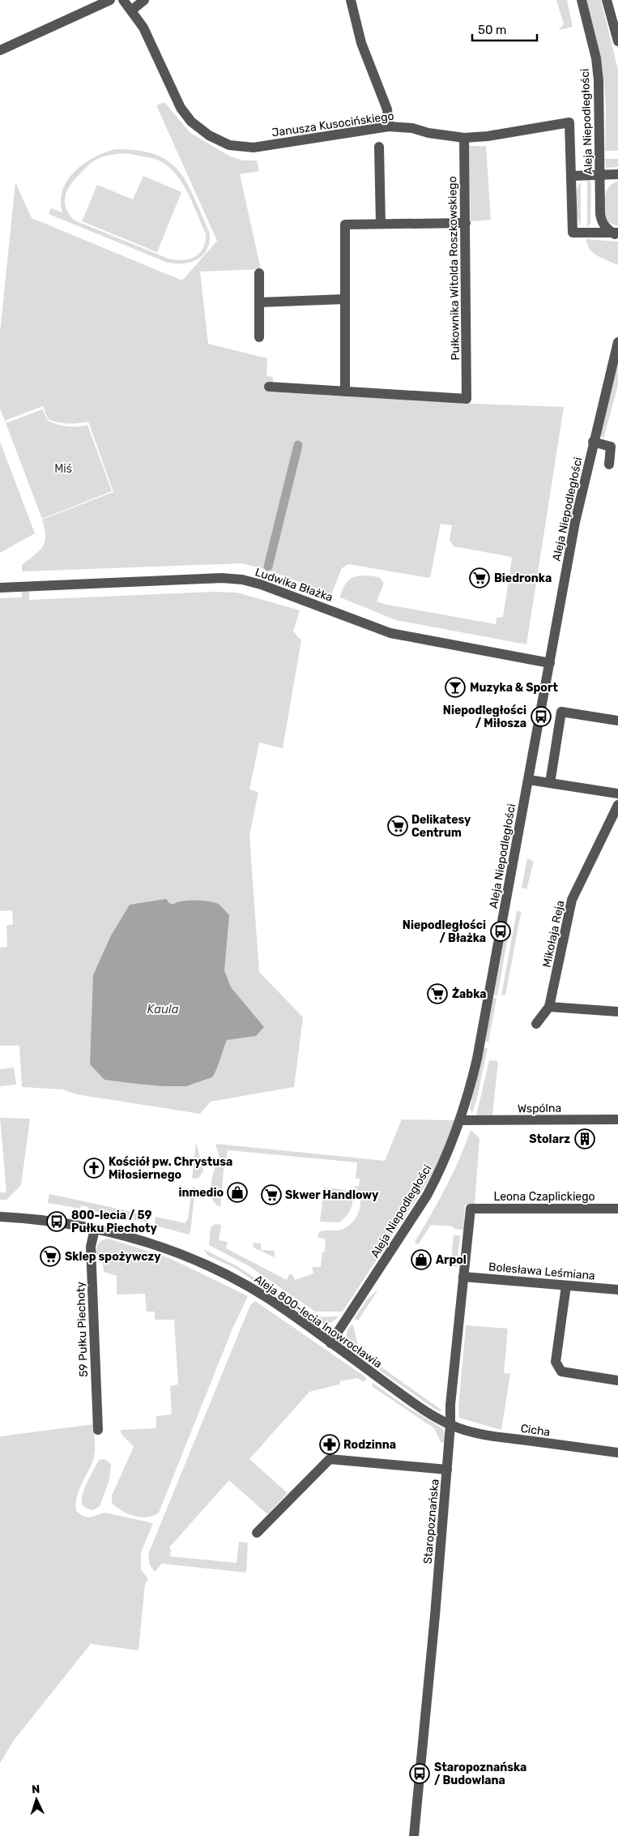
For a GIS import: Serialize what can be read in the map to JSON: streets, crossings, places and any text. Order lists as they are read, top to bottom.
{
  "streets": {
    "street": [
      "Aleja Niepodległości",
      "Janusza Kusocińskiego",
      "Pułkownika Witolda Roszkowskiego",
      "Ludwika Błażka",
      "Mikołaja Reja",
      "Wspólna",
      "Leona Czaplickiego",
      "Bolesława Leśmiana",
      "Aleja 800-lecia Inowrocławia",
      "59 Pułku Piechoty",
      "Cicha",
      "Staropoznańska"
    ]
  },
  "crossings": [
    ["Aleja Niepodległości", "Janusza Kusocińskiego"],
    ["Aleja Niepodległości", "Ludwika Błażka"],
    ["Aleja Niepodległości", "Wspólna"],
    ["Aleja Niepodległości", "Aleja 800-lecia Inowrocławia"],
    ["Janusza Kusocińskiego", "Pułkownika Witolda Roszkowskiego"],
    ["Leona Czaplickiego", "Staropoznańska"],
    ["Bolesława Leśmiana", "Staropoznańska"],
    ["Aleja 800-lecia Inowrocławia", "59 Pułku Piechoty"],
    ["Aleja 800-lecia Inowrocławia", "Cicha"],
    ["Aleja 800-lecia Inowrocławia", "Staropoznańska"],
    ["Cicha", "Staropoznańska"]
  ],
  "water": ["Kaula"],
  "parks": ["Miś"],
  "places": {
    "supermarket": [
      "Biedronka",
      "Delikatesy Centrum",
      "Żabka",
      "Skwer Handlowy",
      "Sklep spożywczy"
    ],
    "bar": ["Muzyka & Sport"],
    "bus stop": [
      "Niepodległości / Miłosza",
      "Niepodległości / Błażka",
      "800-lecia / 59 Pułku Piechoty",
      "Staropoznańska / Budowlana"
    ],
    "building": ["Stolarz"],
    "church": ["Kościół pw. Chrystusa Miłosiernego"],
    "shop": ["inmedio", "Arpol"],
    "pharmacy": ["Rodzinna"]
  },
  "scale_bar": "50 m",
  "north": "top"
}
